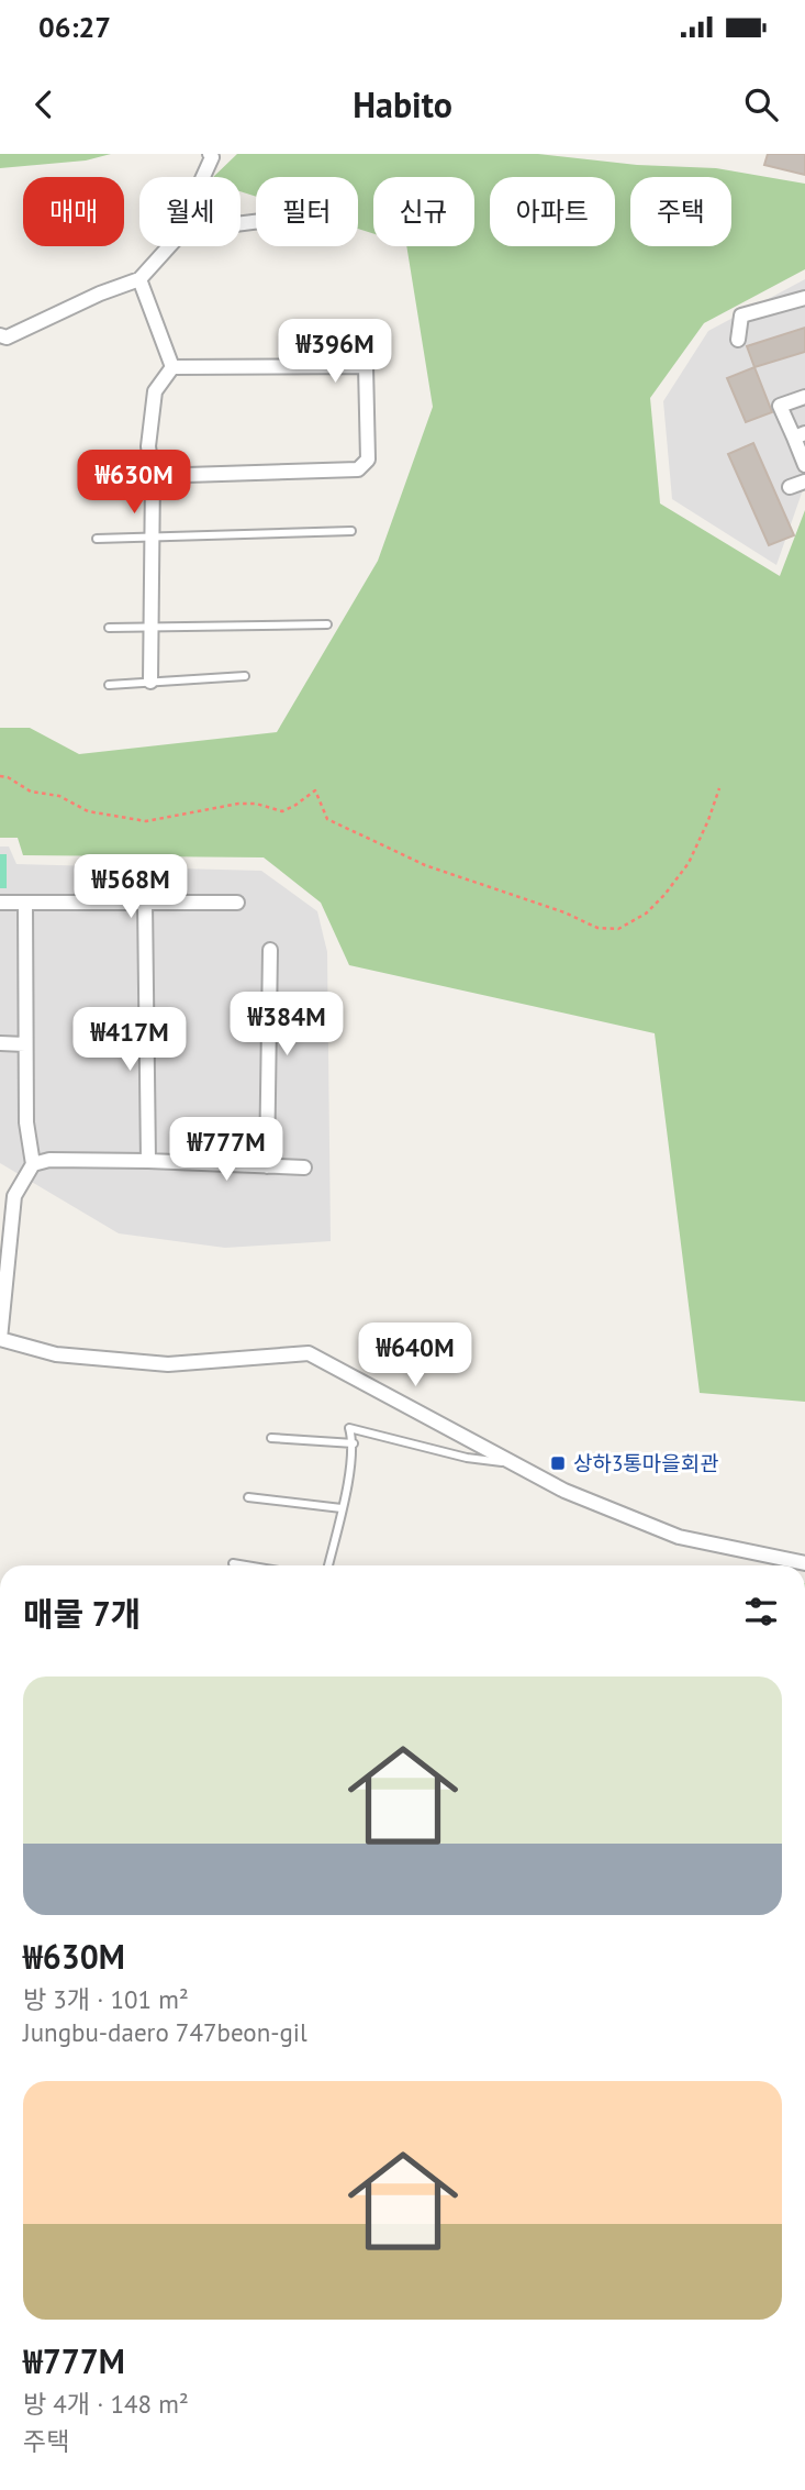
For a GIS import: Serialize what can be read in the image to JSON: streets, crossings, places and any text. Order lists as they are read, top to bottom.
{
  "places": {
    "transit": ["상하3통마을회관"]
  },
  "page": {
    "status": "06:27",
    "header": "Habito",
    "chip": [
      "매매",
      "월세",
      "필터",
      "신규",
      "아파트",
      "주택"
    ],
    "price": [
      "₩396M",
      "₩630M",
      "₩568M",
      "₩384M",
      "₩417M",
      "₩777M",
      "₩640M"
    ],
    "heading": "매물 7개",
    "list": [
      {
        "name": "₩630M",
        "note": "방 3개 · 101 m² · Jungbu-daero 747beon-gil"
      },
      {
        "name": "₩777M",
        "note": "방 4개 · 148 m² · 주택"
      }
    ]
  }
}
